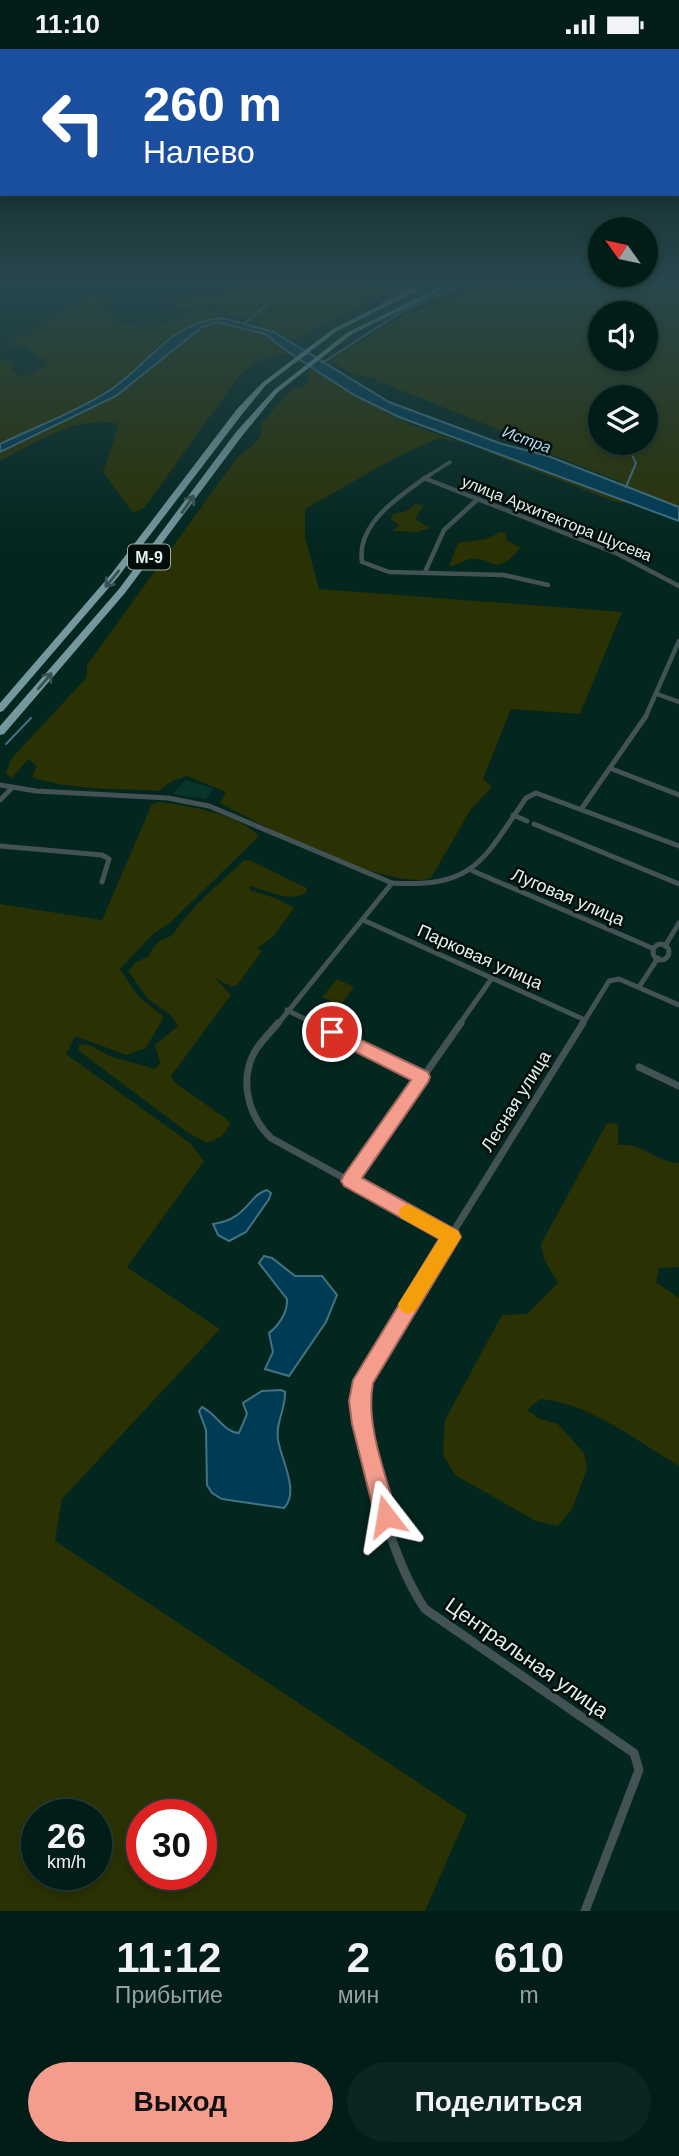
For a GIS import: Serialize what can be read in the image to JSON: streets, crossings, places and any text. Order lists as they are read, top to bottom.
{
  "streets": {
    "highway": ["М-9"],
    "street": [
      "улица Архитектора Щусева",
      "Луговая улица",
      "Парковая улица",
      "Лесная улица",
      "Центральная улица"
    ]
  },
  "crossings": [
    ["Парковая улица", "Лесная улица"],
    ["Лесная улица", "Центральная улица"]
  ],
  "water": ["Истра"],
  "north": "top left",
  "page": {
    "status": "11:10",
    "turn": ["260 m", "Налево"],
    "speed": "26 km/h",
    "limit": "30",
    "eta": [
      "11:12",
      "Прибытие",
      "2",
      "мин",
      "610",
      "m"
    ],
    "buttons": ["Выход", "Поделиться"]
  }
}
